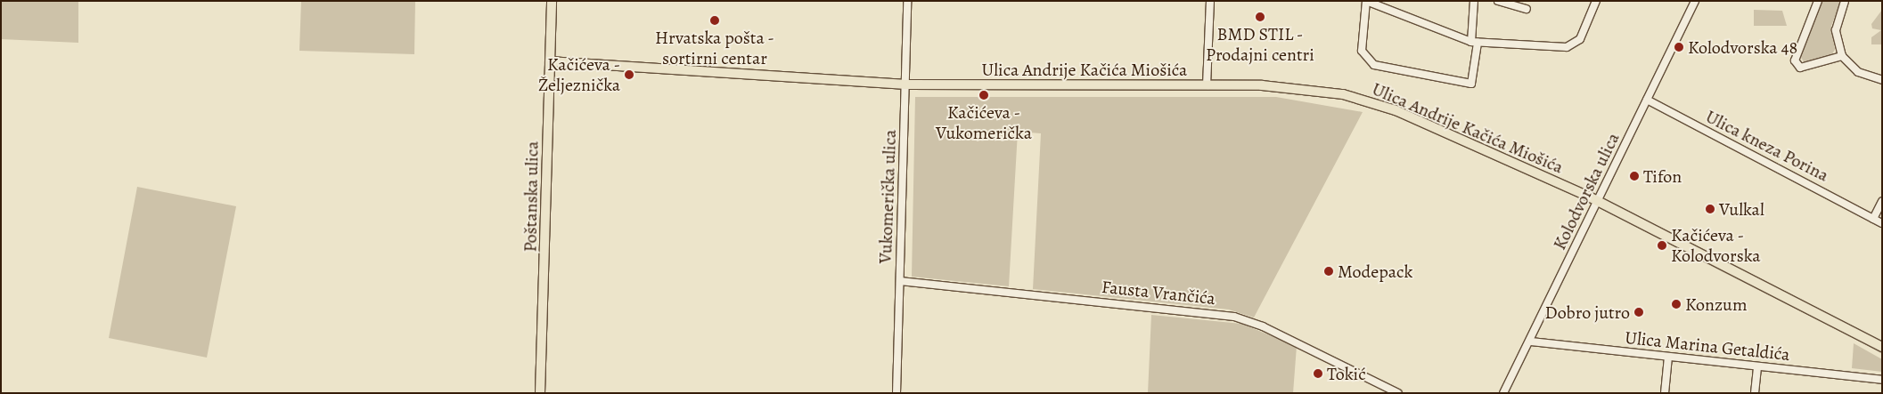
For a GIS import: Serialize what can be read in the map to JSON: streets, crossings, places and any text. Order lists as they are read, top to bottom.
{
  "streets": {
    "main road": ["Ulica Andrije Kačića Miošića", "Poštanska ulica"],
    "street": [
      "Ulica kneza Porina",
      "Kolodvorska ulica",
      "Vukomerička ulica",
      "Fausta Vrančića",
      "Ulica Marina Getaldića"
    ]
  },
  "crossings": [
    ["Ulica Andrije Kačića Miošića", "Kolodvorska ulica"],
    ["Ulica Andrije Kačića Miošića", "Poštanska ulica"],
    ["Ulica Andrije Kačića Miošića", "Vukomerička ulica"],
    ["Ulica kneza Porina", "Kolodvorska ulica"],
    ["Kolodvorska ulica", "Ulica Marina Getaldića"],
    ["Vukomerička ulica", "Fausta Vrančića"]
  ],
  "places": [
    "BMD STIL - Prodajni centri",
    "Hrvatska pošta - sortirni centar",
    "Kolodvorska 48",
    "Kačićeva - Željeznička",
    "Kačićeva - Vukomerička",
    "Tifon",
    "Vulkal",
    "Kačićeva - Kolodvorska",
    "Modepack",
    "Konzum",
    "Dobro jutro",
    "Tokić"
  ]
}
